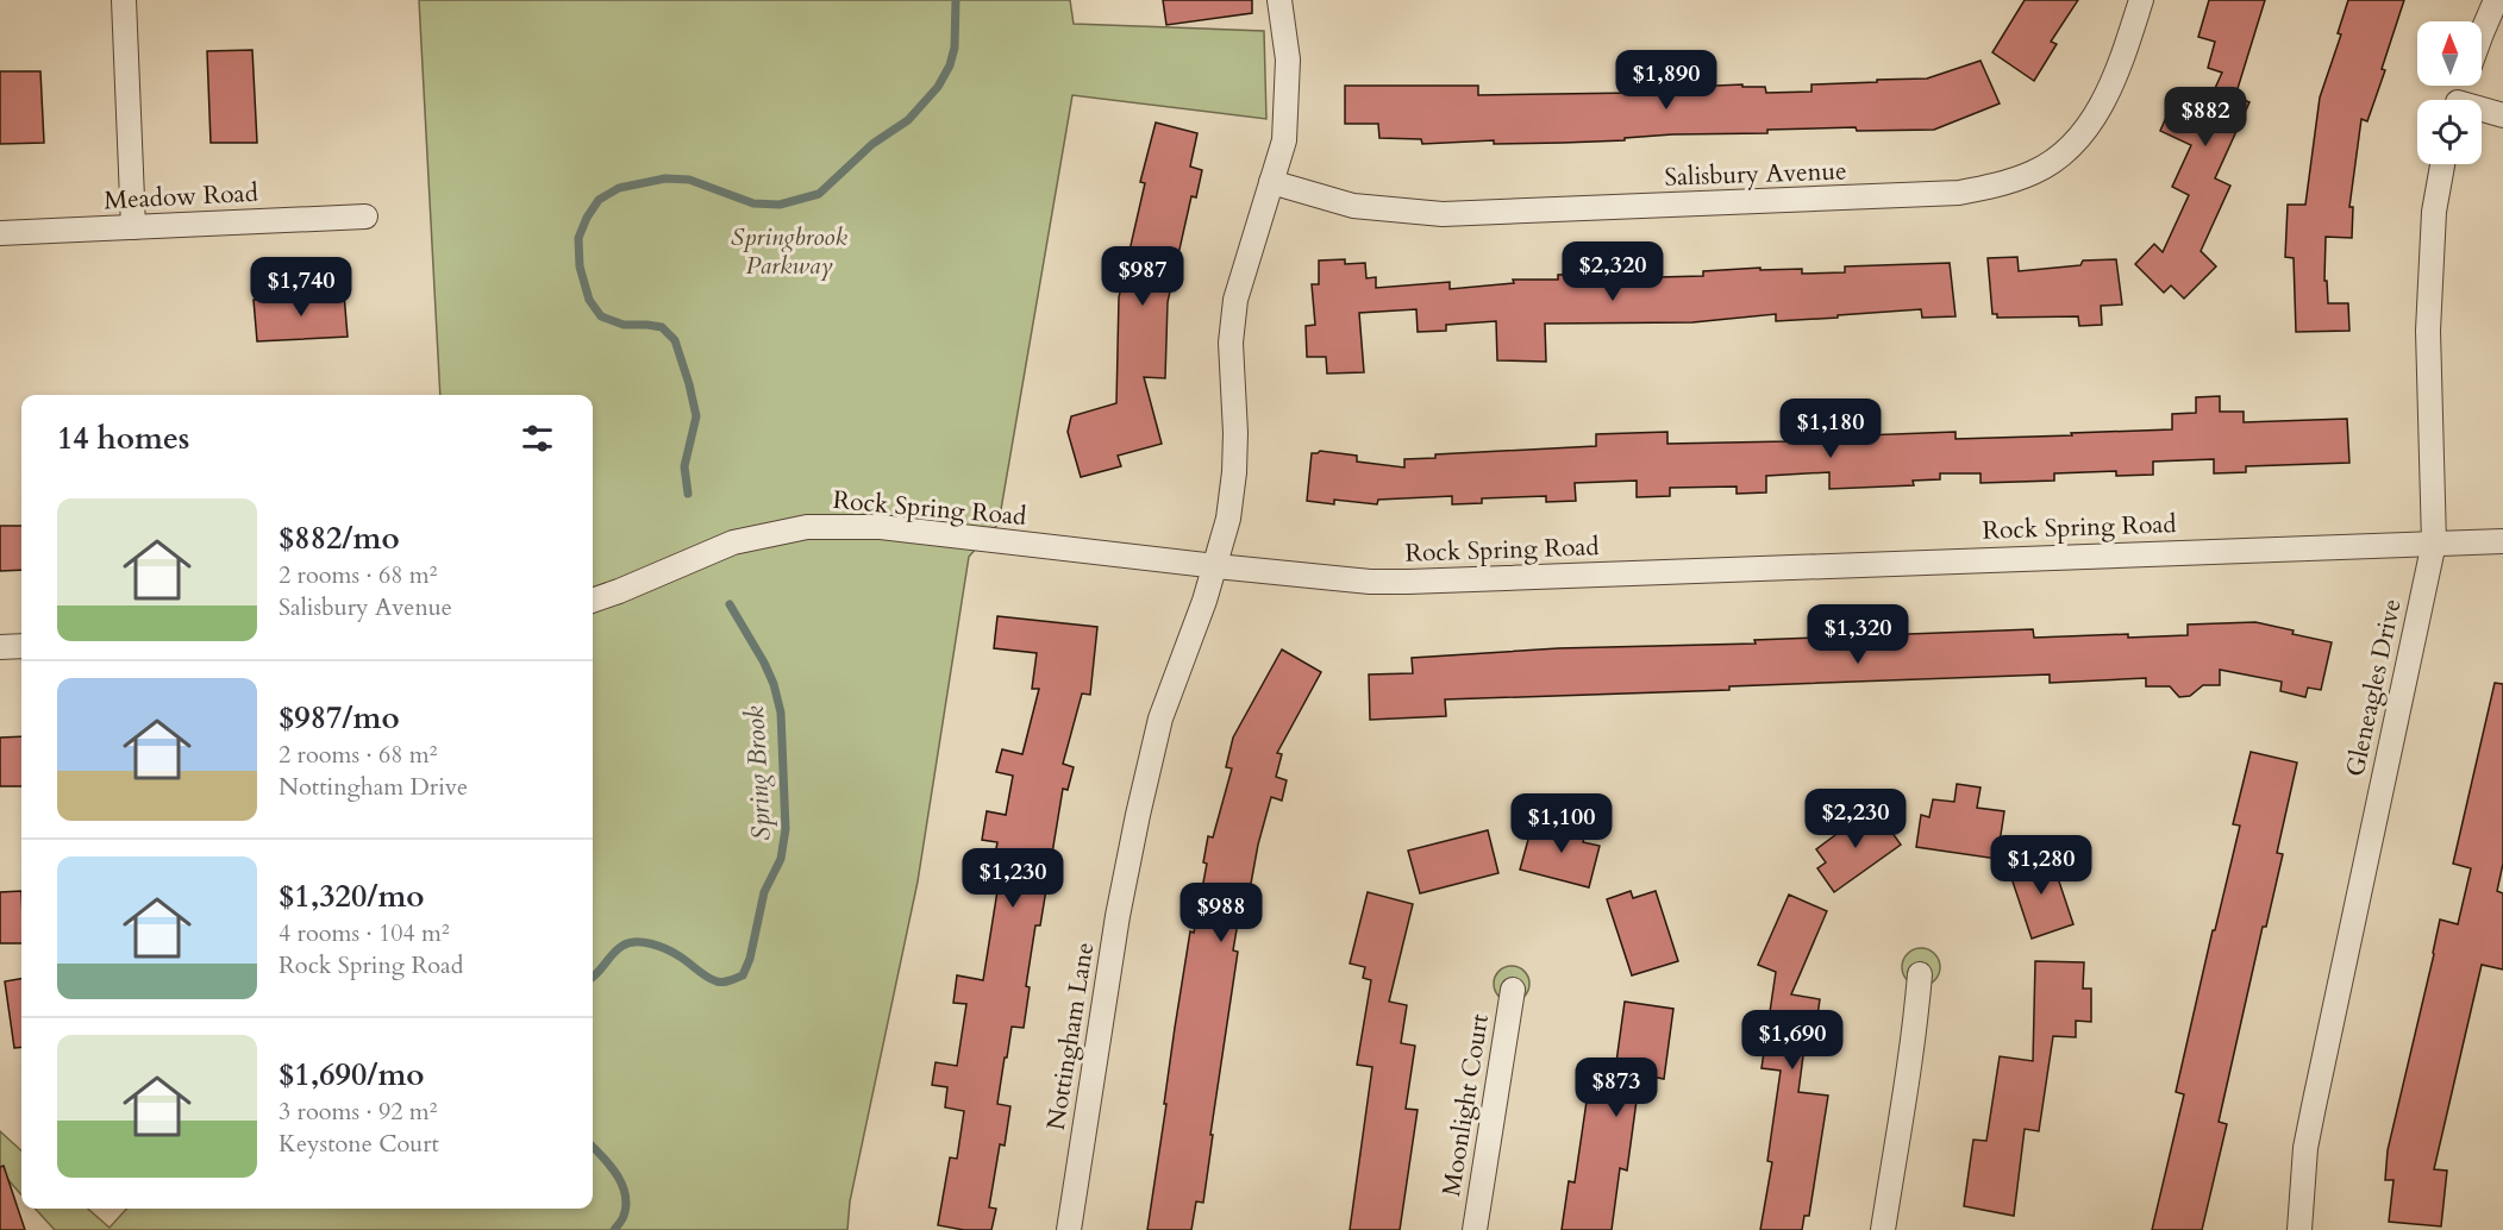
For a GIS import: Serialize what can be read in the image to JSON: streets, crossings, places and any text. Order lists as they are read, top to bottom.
{
  "streets": {
    "street": [
      "Salisbury Avenue",
      "Meadow Road",
      "Rock Spring Road",
      "Gleneagles Drive",
      "Nottingham Lane",
      "Moonlight Court"
    ]
  },
  "crossings": [
    ["Salisbury Avenue", "Nottingham Lane"],
    ["Rock Spring Road", "Gleneagles Drive"],
    ["Rock Spring Road", "Nottingham Lane"]
  ],
  "water": ["Spring Brook"],
  "parks": ["Springbrook Parkway"],
  "north": "top",
  "page": {
    "price": [
      "$1,890",
      "$882",
      "$2,320",
      "$987",
      "$1,740",
      "$1,180",
      "$1,320",
      "$2,230",
      "$1,100",
      "$1,280",
      "$1,230",
      "$988",
      "$1,690",
      "$873"
    ],
    "heading": "14 homes",
    "list": [
      {
        "name": "$882/mo",
        "note": "2 rooms · 68 m² · Salisbury Avenue"
      },
      {
        "name": "$987/mo",
        "note": "2 rooms · 68 m² · Nottingham Drive"
      },
      {
        "name": "$1,320/mo",
        "note": "4 rooms · 104 m² · Rock Spring Road"
      },
      {
        "name": "$1,690/mo",
        "note": "3 rooms · 92 m² · Keystone Court"
      }
    ]
  }
}
